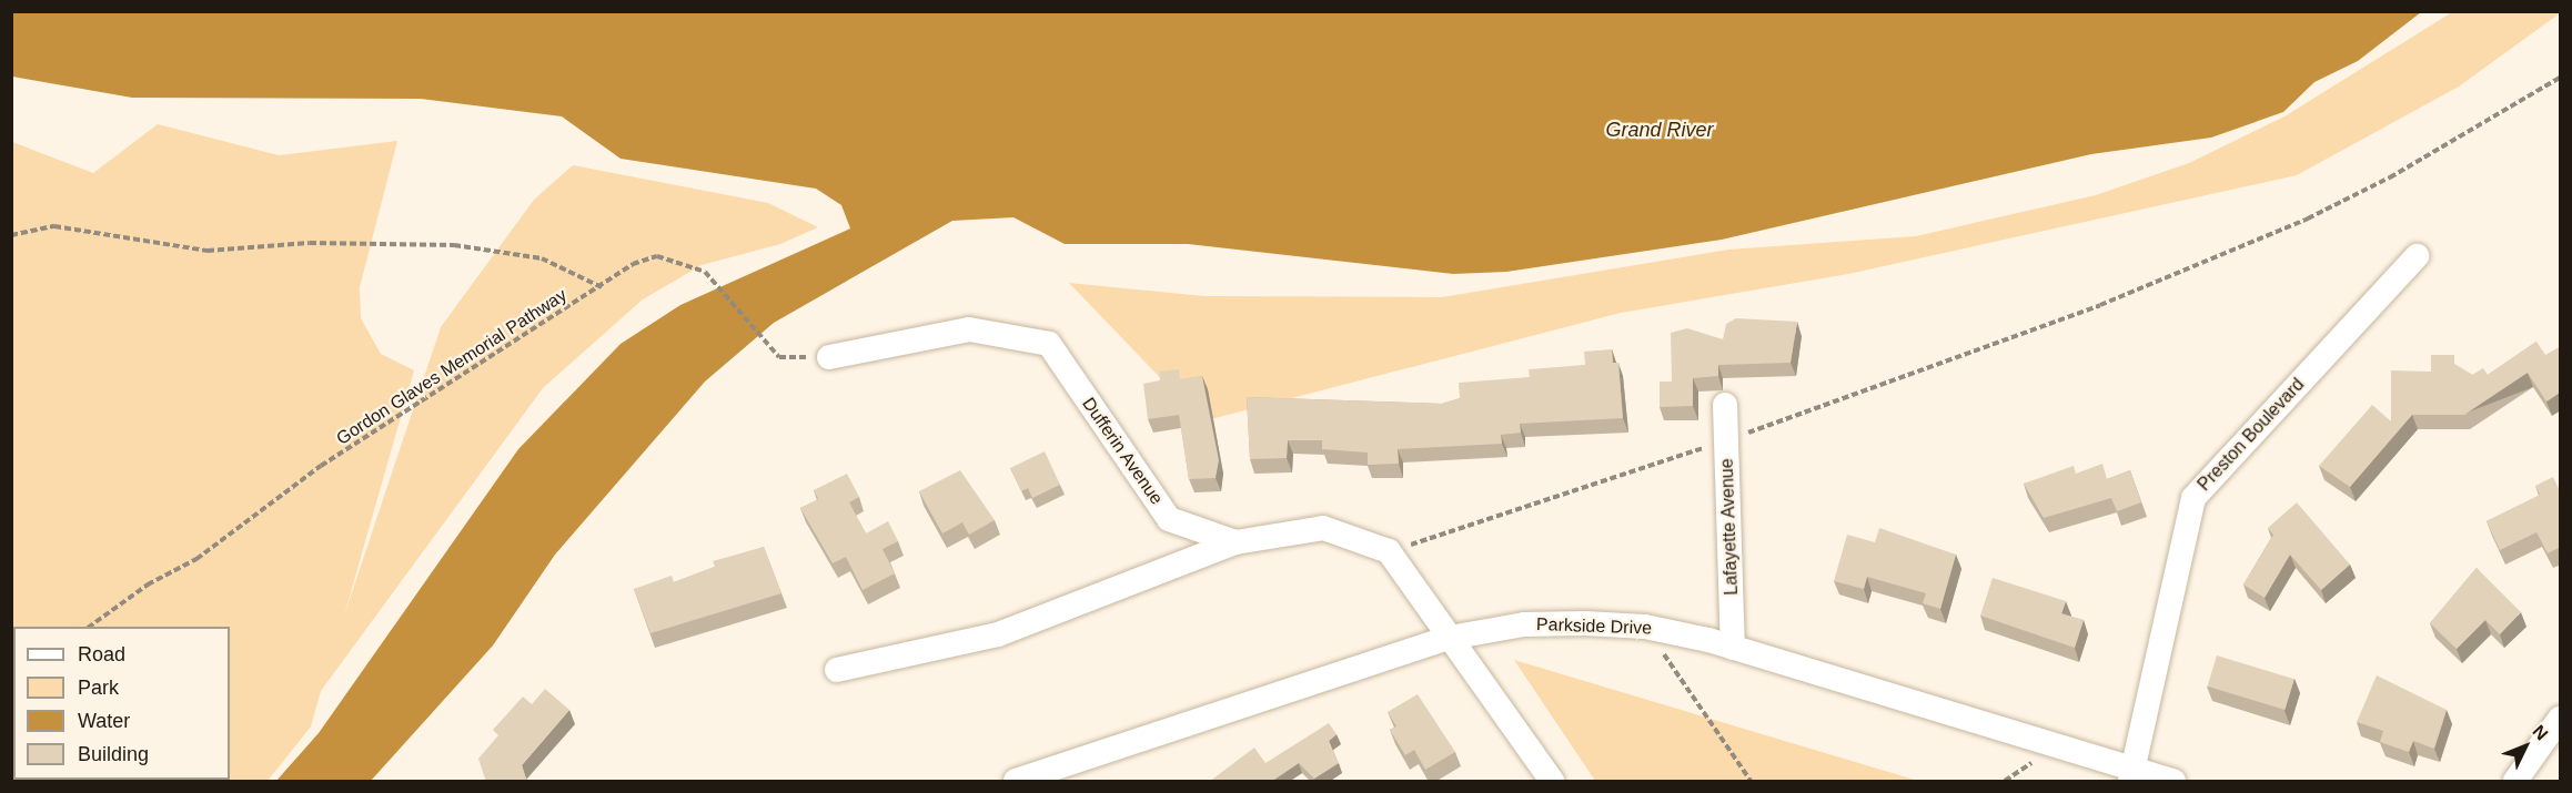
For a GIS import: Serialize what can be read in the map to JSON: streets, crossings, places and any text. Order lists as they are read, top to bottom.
{
  "streets": {
    "street": [
      "Preston Boulevard",
      "Dufferin Avenue",
      "Lafayette Avenue",
      "Parkside Drive"
    ],
    "path": ["Gordon Glaves Memorial Pathway"]
  },
  "crossings": [
    ["Gordon Glaves Memorial Pathway", "Dufferin Avenue"],
    ["Preston Boulevard", "Parkside Drive"],
    ["Lafayette Avenue", "Parkside Drive"]
  ],
  "water": ["Grand River"],
  "legend": [
    "Road",
    "Park",
    "Water",
    "Building"
  ],
  "north": "top right"
}
